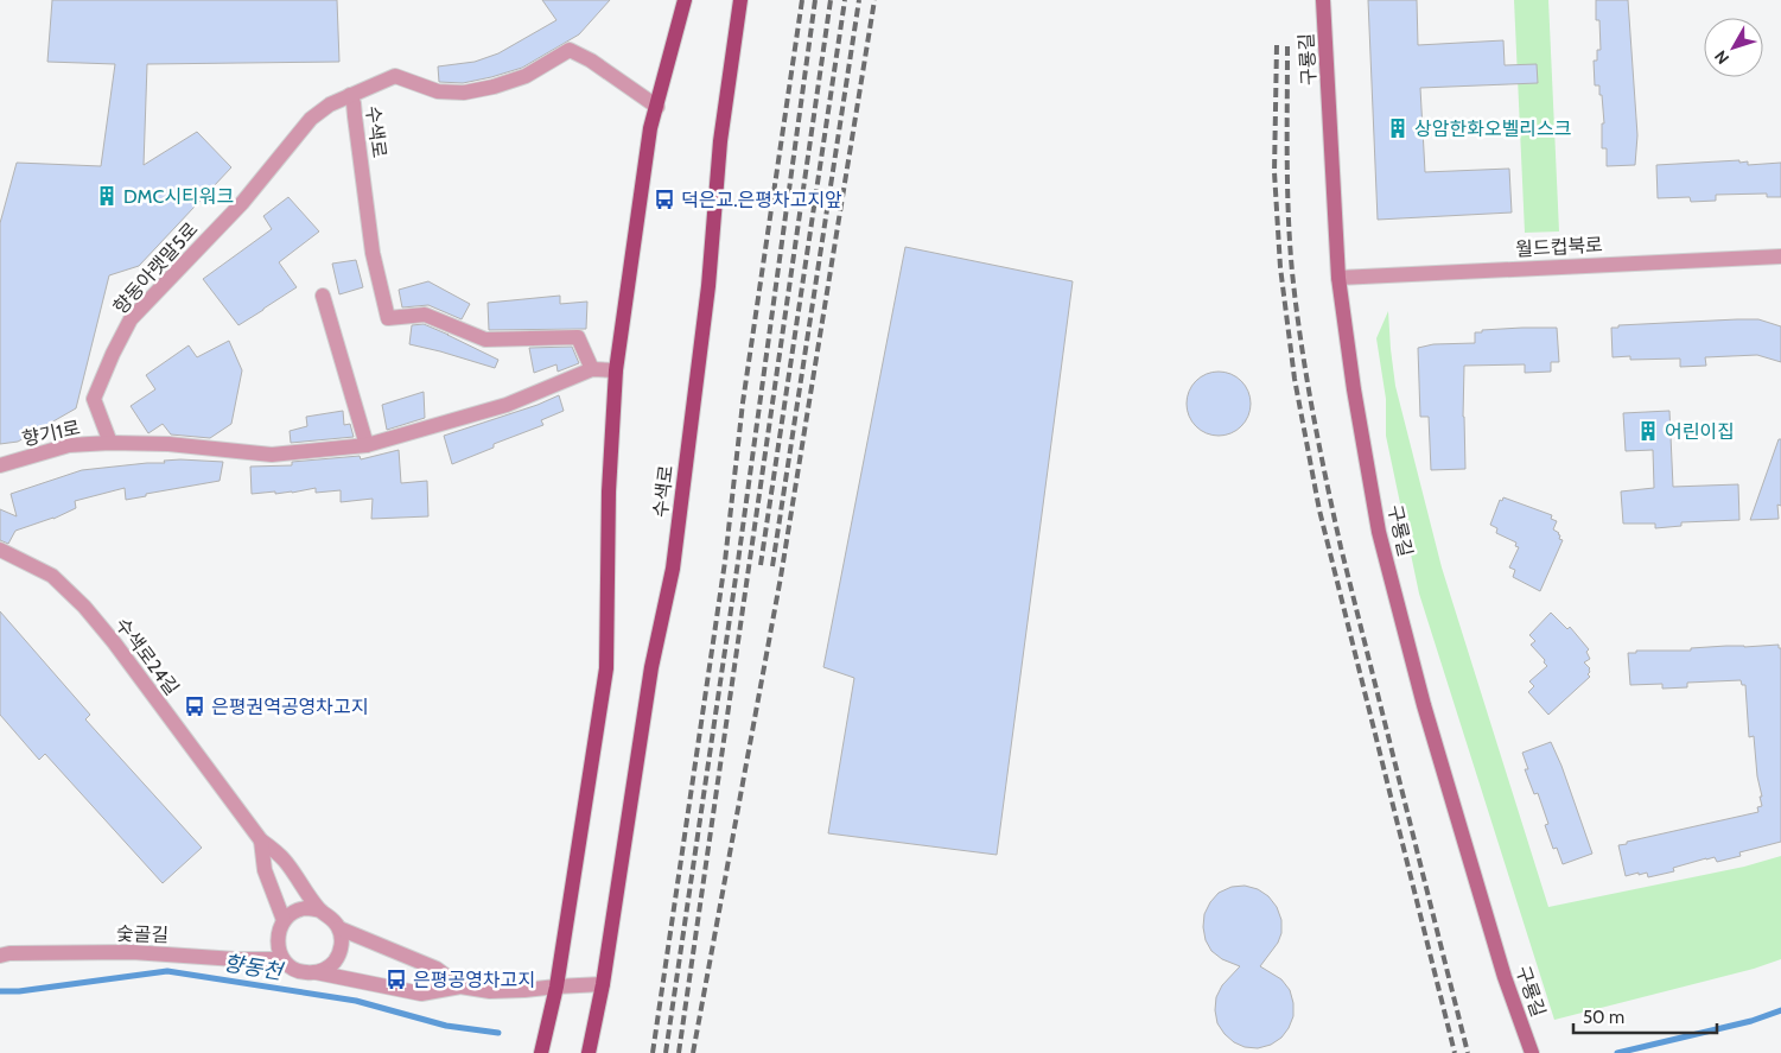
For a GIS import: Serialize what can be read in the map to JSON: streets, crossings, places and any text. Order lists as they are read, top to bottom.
{
  "streets": {
    "main road": ["구룡길", "수색로"],
    "street": [
      "월드컵북로",
      "향동아랫말5로",
      "향기1로",
      "수색로24길",
      "숯골길"
    ]
  },
  "crossings": [
    ["구룡길", "월드컵북로"],
    ["수색로", "향동아랫말5로"],
    ["향동아랫말5로", "향기1로"],
    ["수색로24길", "숯골길"]
  ],
  "water": ["향동천"],
  "places": {
    "building": ["상암한화오벨리스크", "DMC시티워크", "어린이집"],
    "bus stop": ["덕은교.은평차고지앞", "은평권역공영차고지", "은평공영차고지"]
  },
  "scale_bar": "50 m",
  "north": "bottom left"
}
